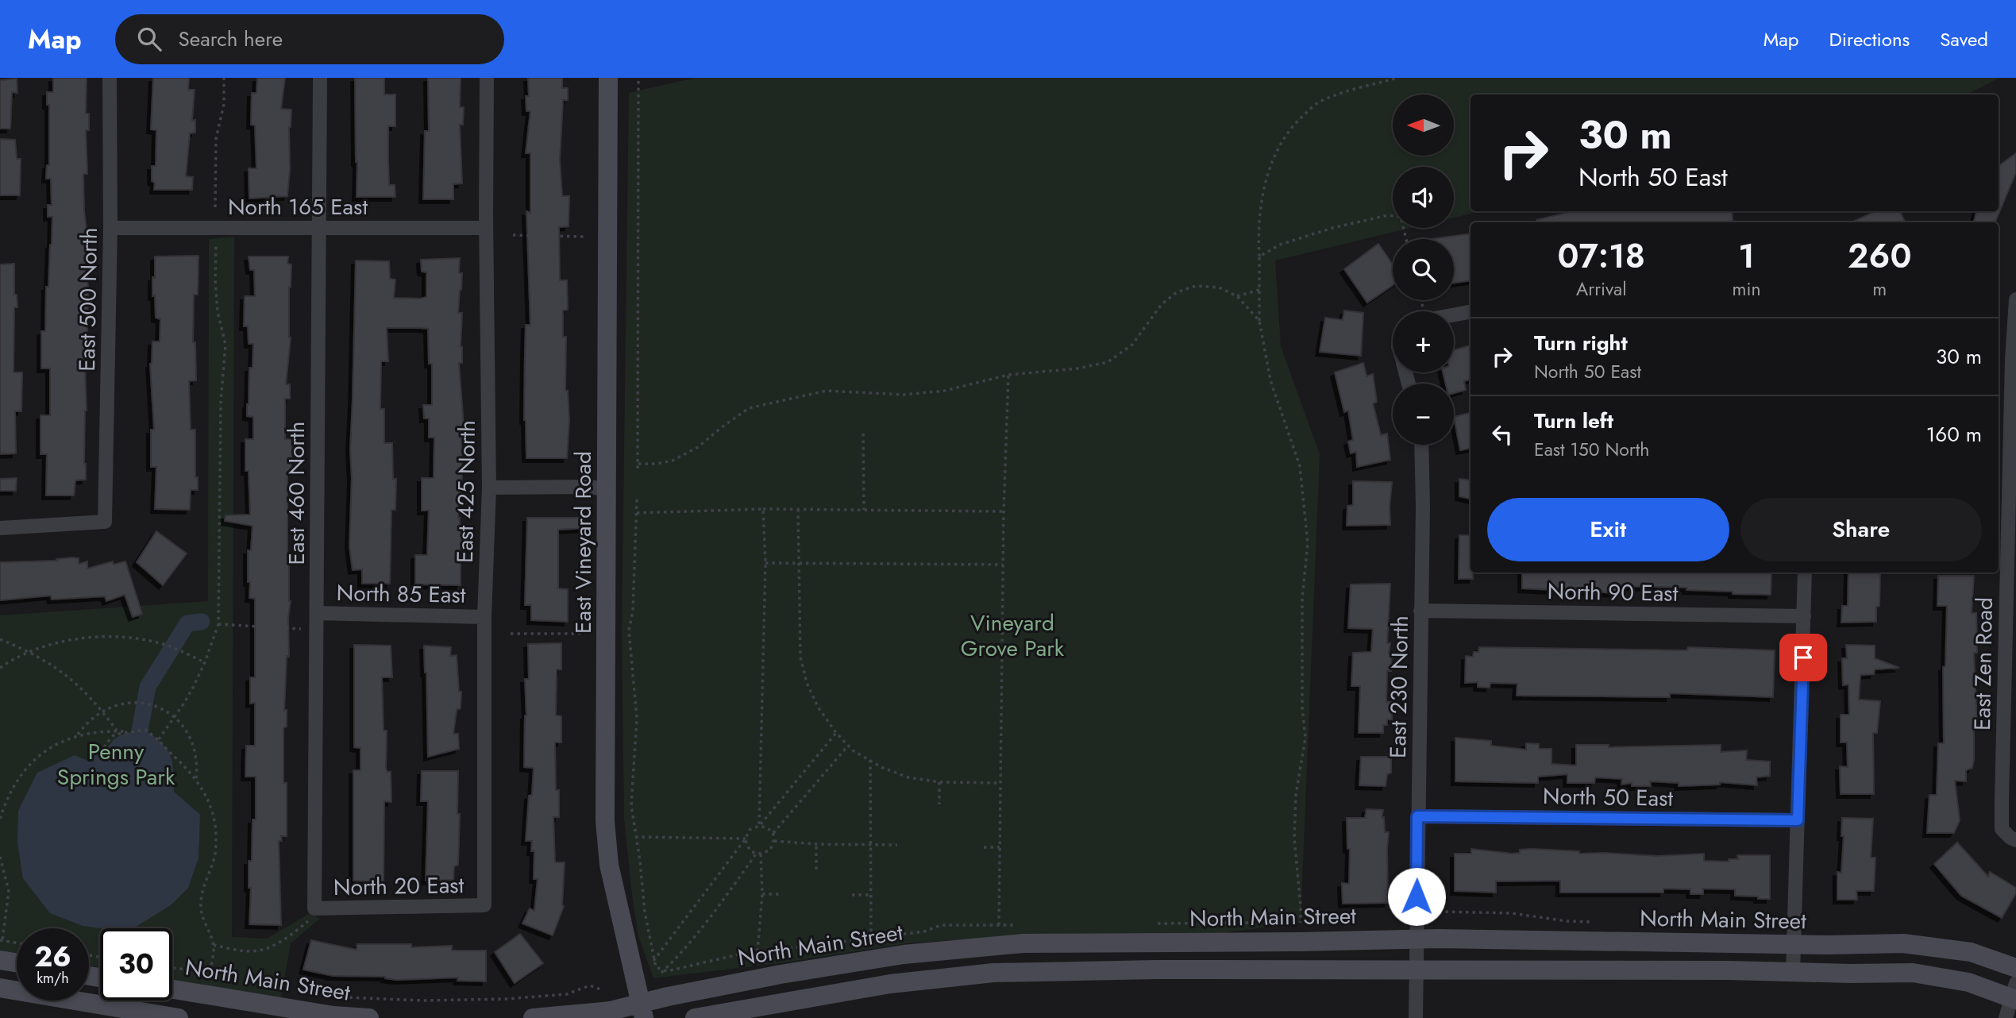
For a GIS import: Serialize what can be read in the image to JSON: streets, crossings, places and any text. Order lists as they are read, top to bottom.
{
  "streets": {
    "main road": ["East Vineyard Road", "North Main Street"],
    "street": [
      "North 165 East",
      "East 500 North",
      "East 425 North",
      "East 460 North",
      "North 90 East",
      "North 85 East",
      "East Zen Road",
      "East 230 North",
      "North 50 East",
      "North 20 East"
    ]
  },
  "crossings": [
    ["North 165 East", "East 500 North"],
    ["North 165 East", "East 425 North"],
    ["North 165 East", "East 460 North"],
    ["East 425 North", "North 85 East"],
    ["East 425 North", "North 20 East"],
    ["East 460 North", "North 85 East"],
    ["East 460 North", "North 20 East"],
    ["East Vineyard Road", "North Main Street"],
    ["North 90 East", "East 230 North"],
    ["East 230 North", "North 50 East"],
    ["East 230 North", "North Main Street"]
  ],
  "parks": ["Vineyard Grove Park", "Penny Springs Park"],
  "north": "left",
  "page": {
    "header": "Map",
    "search": "Search here",
    "nav": ["Map", "Directions", "Saved"],
    "map_buttons": ["+", "−"],
    "turn": ["30 m", "North 50 East"],
    "eta": [
      "07:18",
      "Arrival",
      "1",
      "min",
      "260",
      "m"
    ],
    "list": [
      {
        "name": "Turn right",
        "note": "North 50 East",
        "value": "30 m"
      },
      {
        "name": "Turn left",
        "note": "East 150 North",
        "value": "160 m"
      }
    ],
    "buttons": ["Exit", "Share"],
    "speed": "26 km/h",
    "limit": "30"
  }
}
